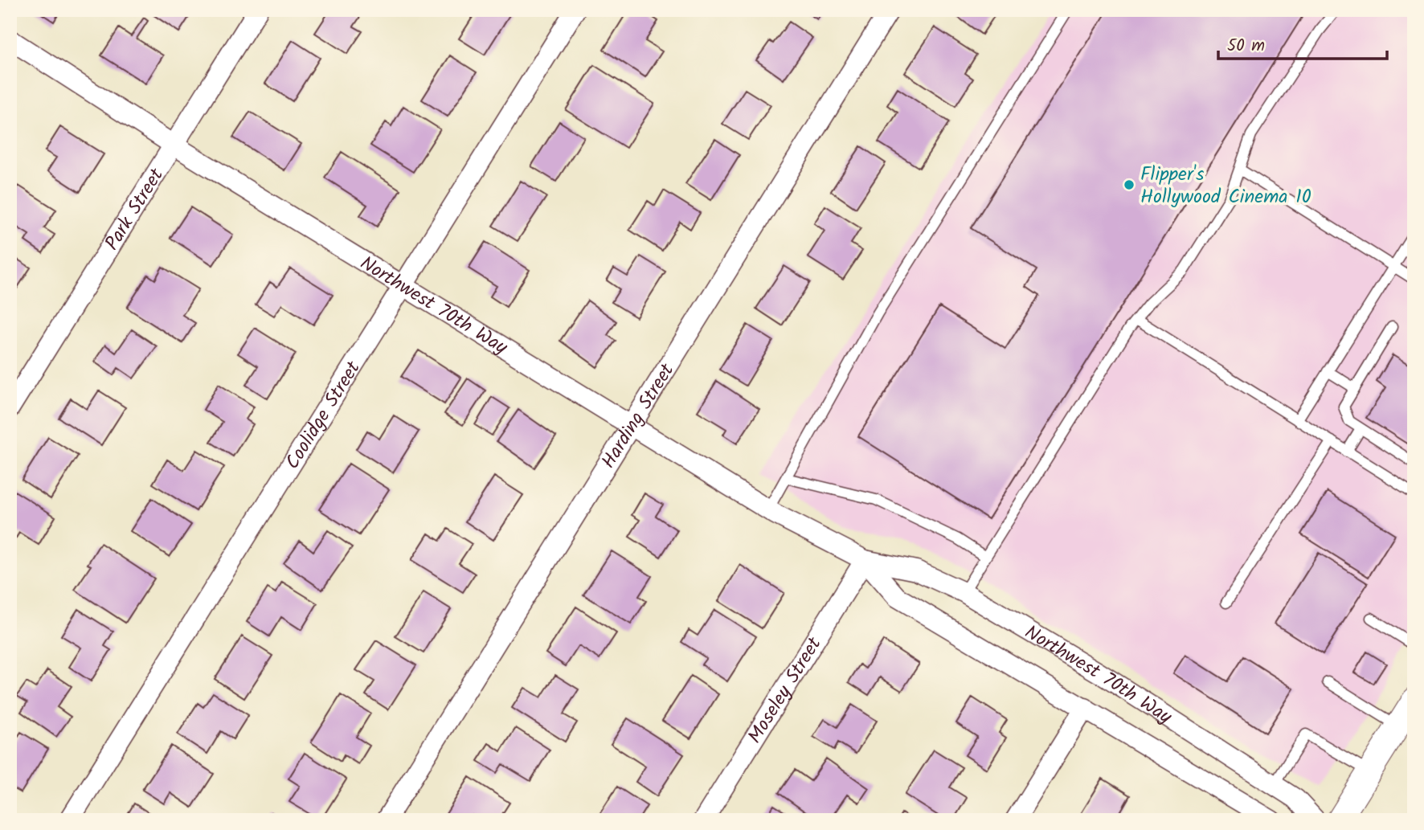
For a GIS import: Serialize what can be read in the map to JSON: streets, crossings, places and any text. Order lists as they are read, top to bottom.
{
  "streets": {
    "street": [
      "Park Street",
      "Northwest 70th Way",
      "Coolidge Street",
      "Harding Street",
      "Moseley Street"
    ]
  },
  "crossings": [
    ["Park Street", "Northwest 70th Way"],
    ["Northwest 70th Way", "Coolidge Street"],
    ["Northwest 70th Way", "Harding Street"],
    ["Northwest 70th Way", "Moseley Street"]
  ],
  "places": ["Flipper's Hollywood Cinema 10"],
  "scale_bar": "50 m"
}
